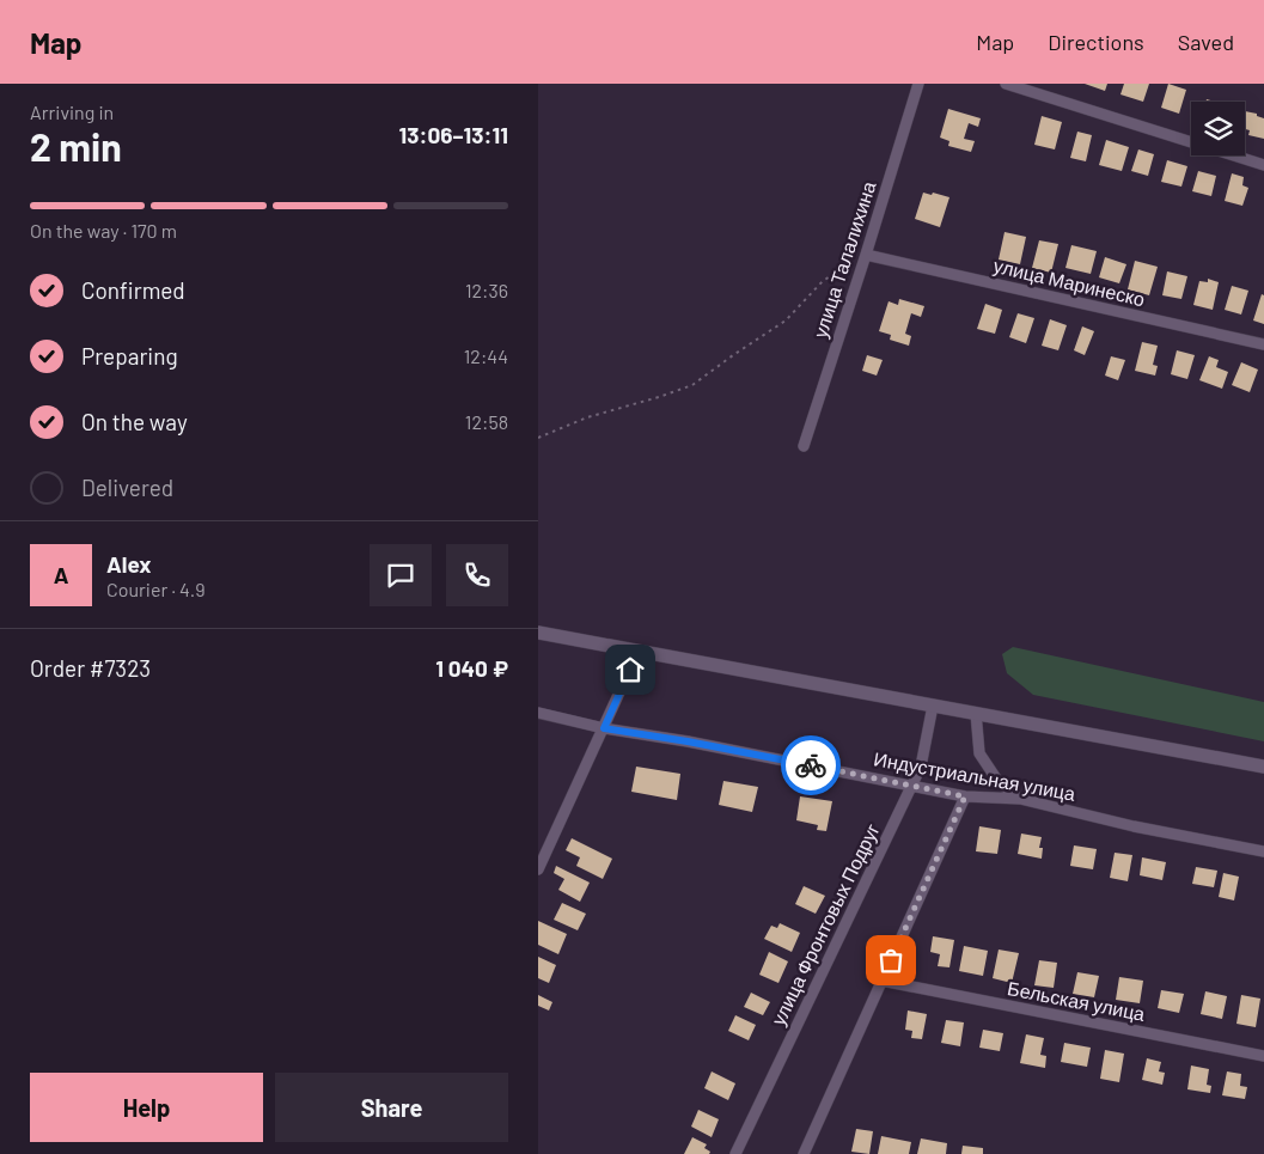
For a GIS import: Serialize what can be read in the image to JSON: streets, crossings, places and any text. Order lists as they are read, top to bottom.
{
  "streets": {
    "street": [
      "улица Талалихина",
      "улица Маринеско",
      "Индустриальная улица",
      "улица Фронтовых Подруг",
      "Бельская улица"
    ]
  },
  "crossings": [
    ["улица Талалихина", "улица Маринеско"],
    ["Индустриальная улица", "улица Фронтовых Подруг"]
  ],
  "page": {
    "header": "Map",
    "nav": ["Map", "Directions", "Saved"],
    "heading": ["2 min", "Arriving in", "13:06–13:11"],
    "panel": [
      "Alex",
      "Courier · 4.9",
      "Order #7323",
      "1 040 ₽"
    ],
    "bar": "On the way · 170 m",
    "list": [
      ["Confirmed", "12:36"],
      ["Preparing", "12:44"],
      ["On the way", "12:58"],
      "Delivered"
    ],
    "round": "A",
    "buttons": ["Help", "Share"]
  }
}
